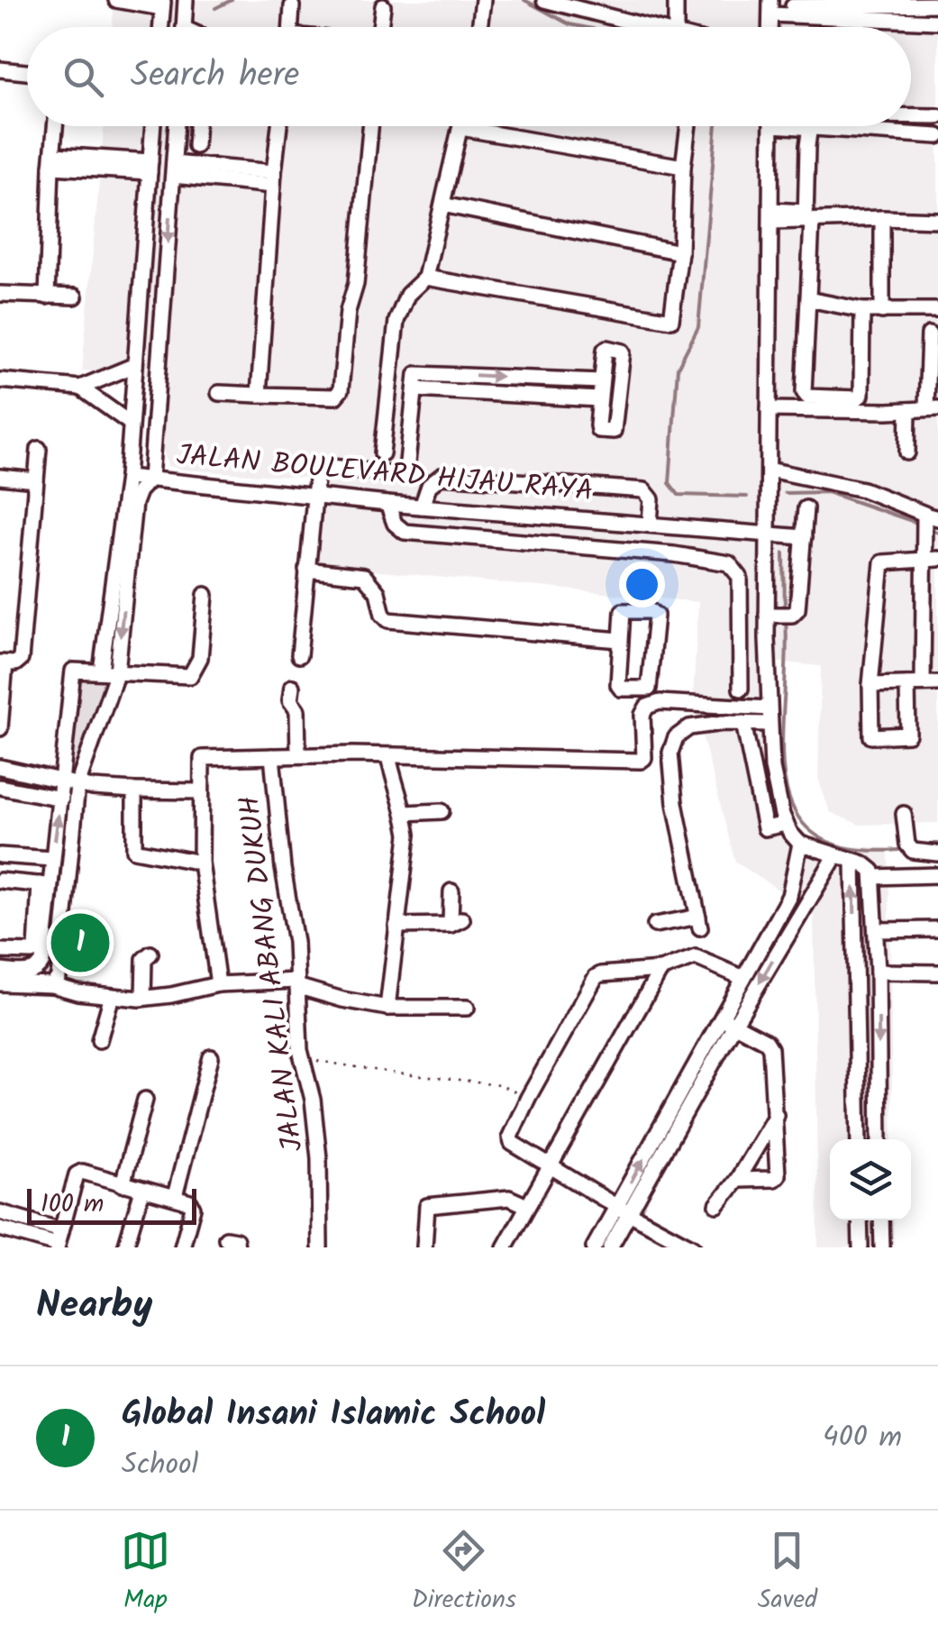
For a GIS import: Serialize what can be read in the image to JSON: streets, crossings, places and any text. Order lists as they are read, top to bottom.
{
  "streets": {
    "street": ["JALAN BOULEVARD HIJAU RAYA", "JALAN KALI ABANG DUKUH"]
  },
  "scale_bar": "100 m",
  "page": {
    "search": "Search here",
    "pins": "1",
    "scale": "100 m",
    "heading": "Nearby",
    "list": [
      {
        "mark": "1",
        "name": "Global Insani Islamic School",
        "note": "School",
        "value": "400 m"
      }
    ],
    "nav": ["Map", "Directions", "Saved"]
  }
}
